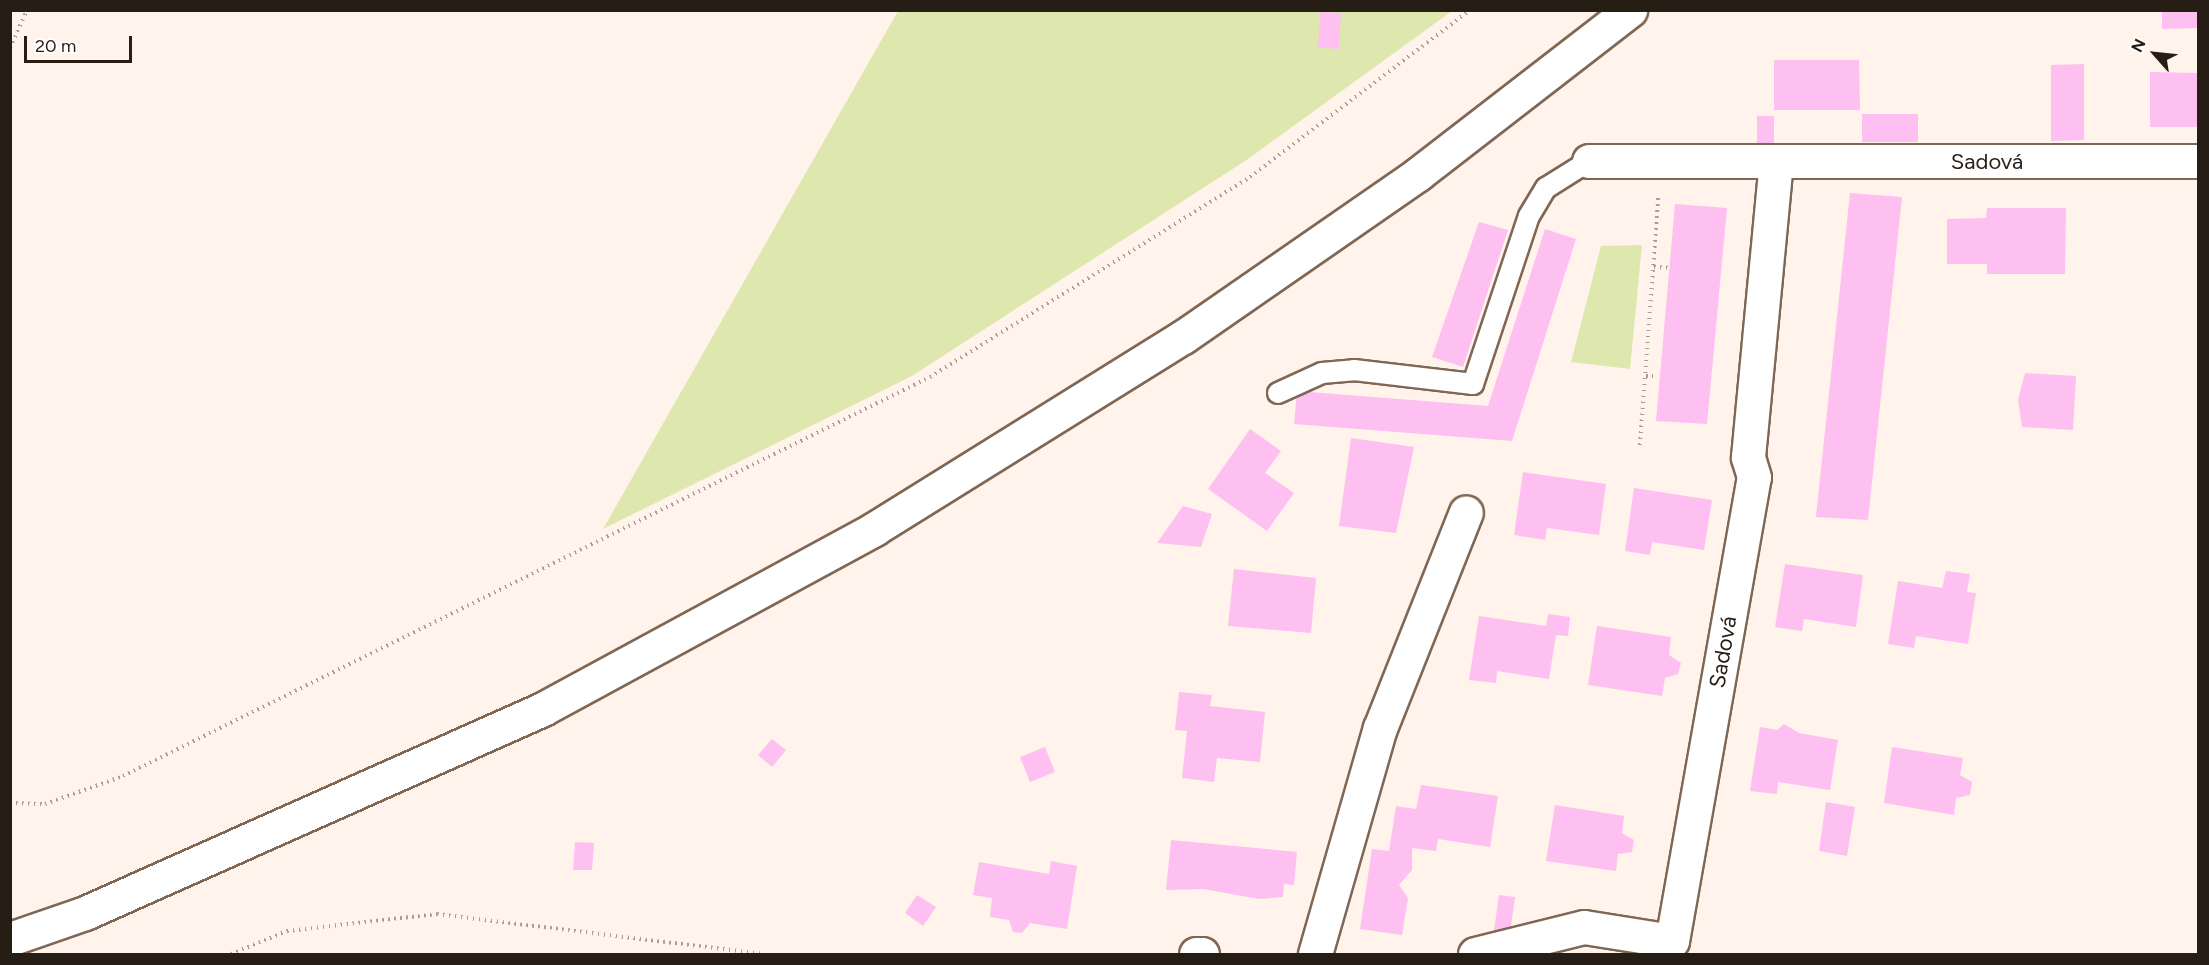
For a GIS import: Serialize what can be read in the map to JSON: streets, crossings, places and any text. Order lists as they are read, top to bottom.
{
  "streets": {
    "street": ["Sadová"]
  },
  "scale_bar": "20 m",
  "north": "top left"
}
